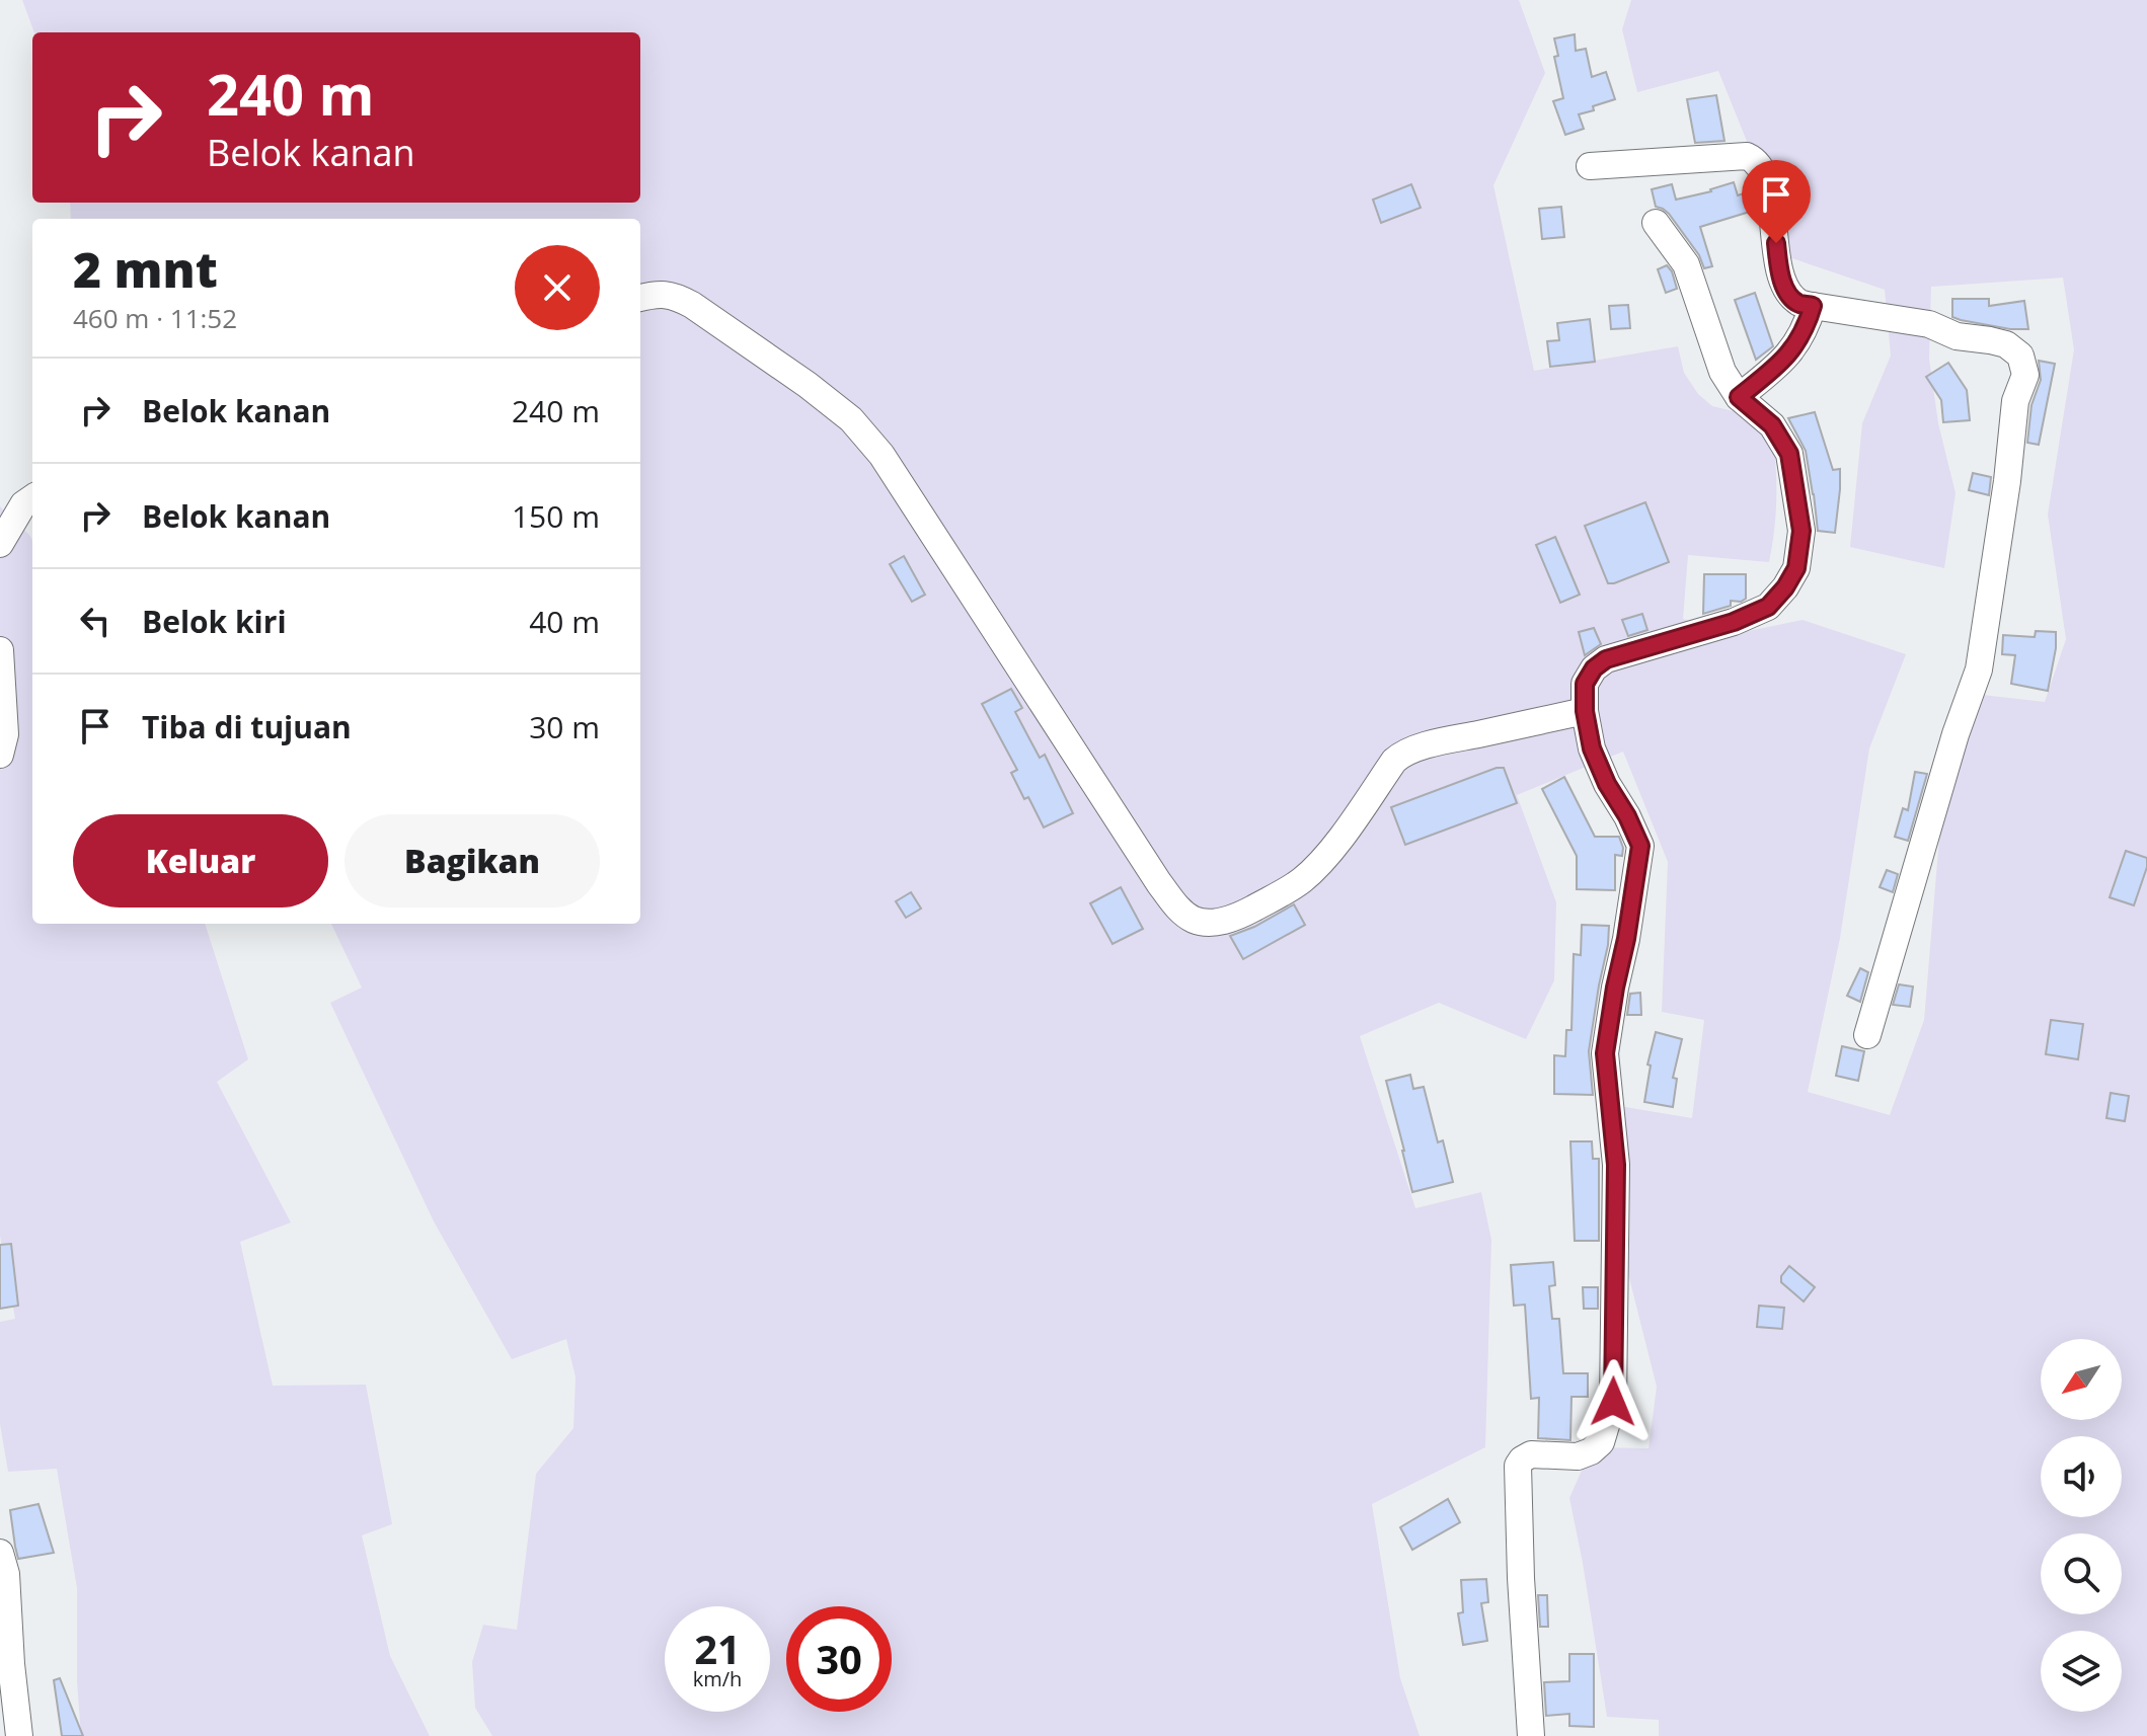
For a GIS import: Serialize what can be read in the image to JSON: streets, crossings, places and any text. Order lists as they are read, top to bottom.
{
  "north": "bottom left",
  "page": {
    "turn": ["240 m", "Belok kanan"],
    "heading": ["2 mnt", "460 m · 11:52"],
    "list": [
      {
        "name": "Belok kanan",
        "value": "240 m"
      },
      {
        "name": "Belok kanan",
        "value": "150 m"
      },
      {
        "name": "Belok kiri",
        "value": "40 m"
      },
      {
        "name": "Tiba di tujuan",
        "value": "30 m"
      }
    ],
    "buttons": ["Keluar", "Bagikan"],
    "speed": "21 km/h",
    "limit": "30"
  }
}
